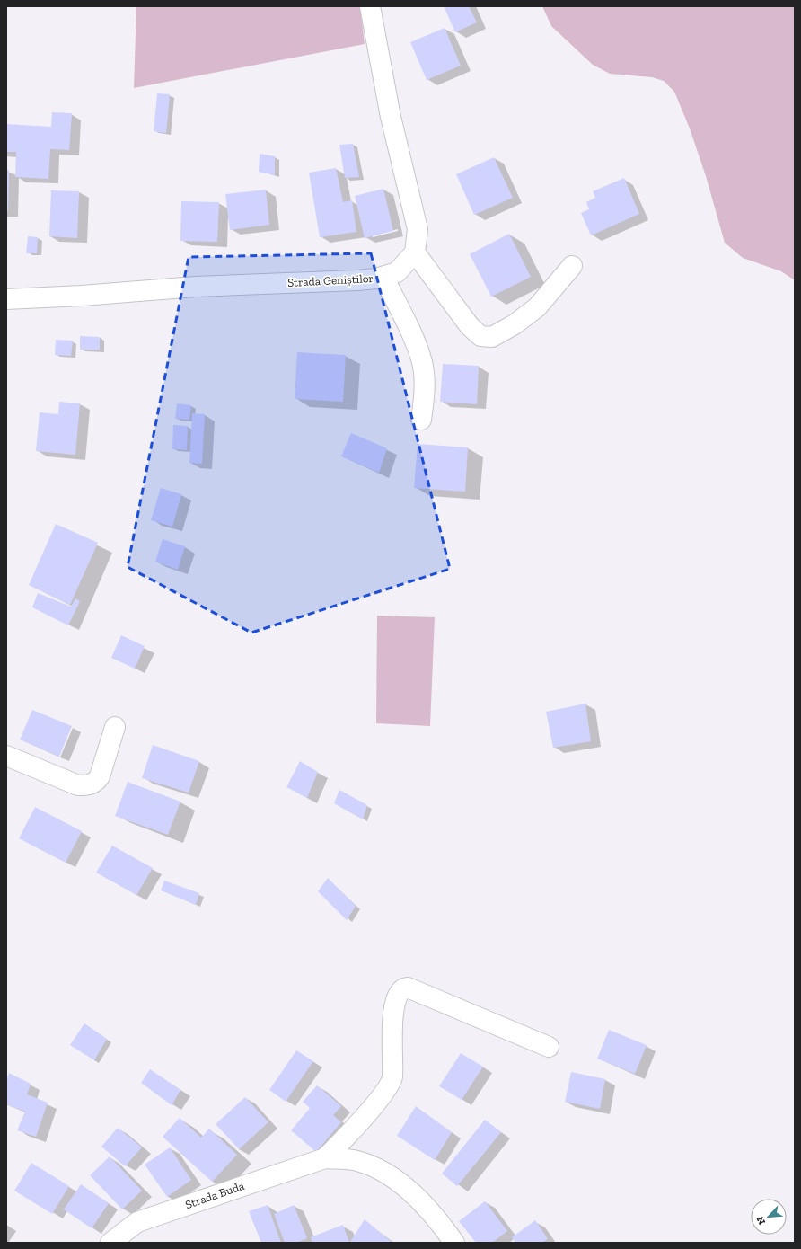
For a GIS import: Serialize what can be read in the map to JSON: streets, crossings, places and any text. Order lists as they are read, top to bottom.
{
  "streets": {
    "street": ["Strada Geniștilor", "Strada Buda"]
  },
  "north": "bottom left"
}
